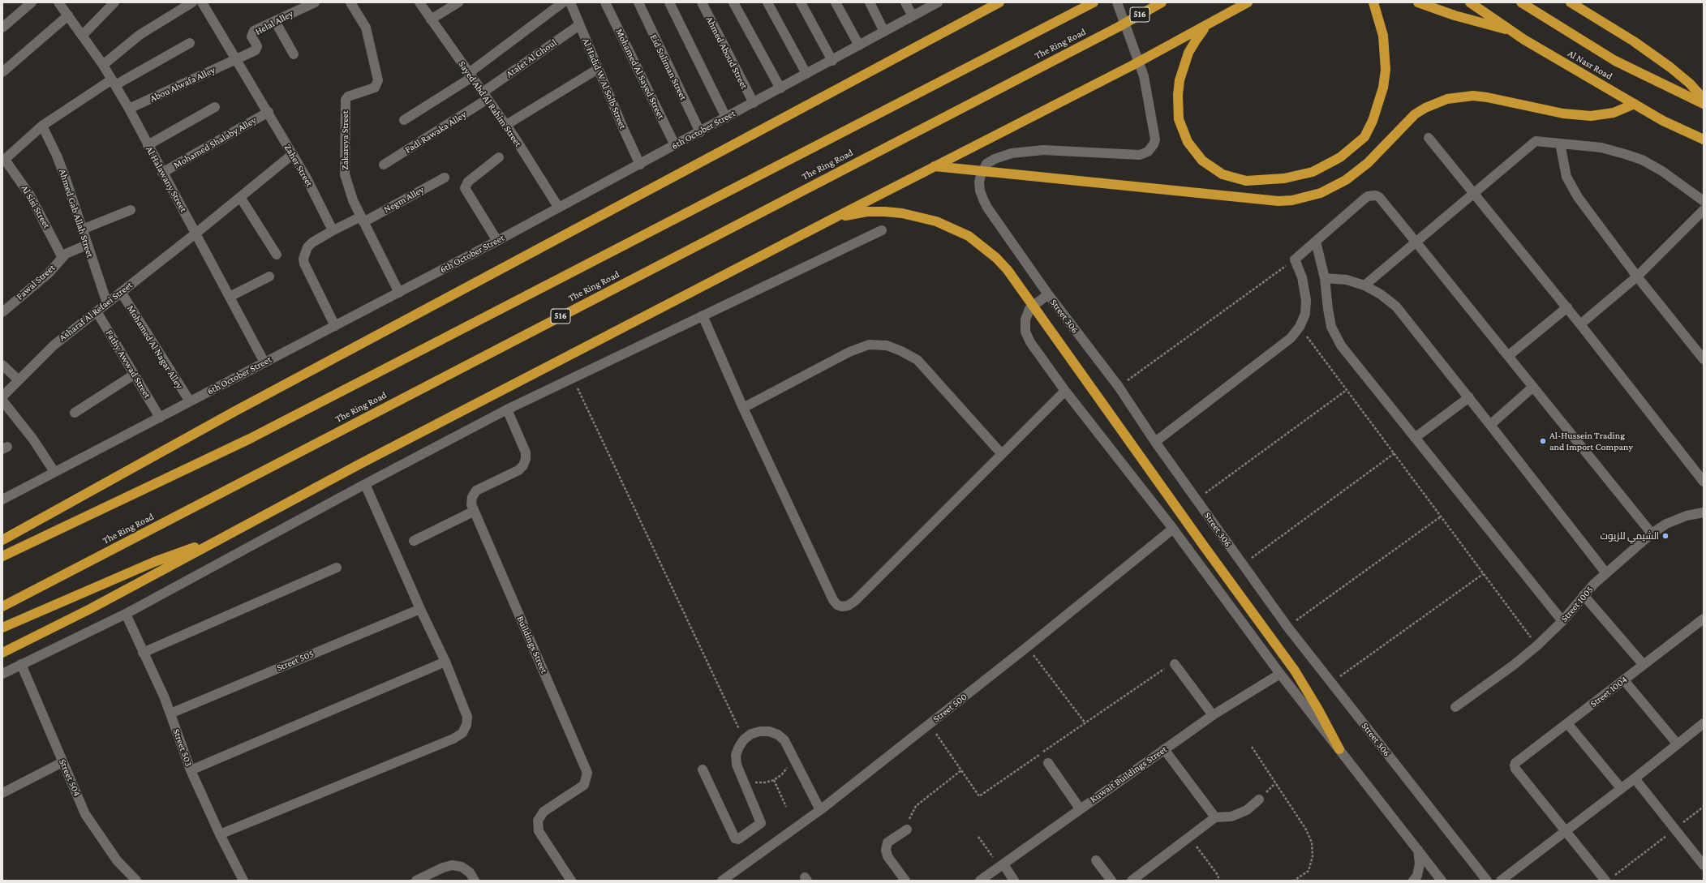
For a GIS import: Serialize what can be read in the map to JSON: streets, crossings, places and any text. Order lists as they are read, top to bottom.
{
  "streets": {
    "highway": ["516", "The Ring Road", "Al Nasr Road"],
    "street": [
      "Helal Alley",
      "Ahmed Aboud Street",
      "Atafet Al Ghoul",
      "Eid Suliman Street",
      "Mohamed Al Sayed Street",
      "Al Hadid W Al Solb Street",
      "Abou Alwafa Alley",
      "Sayed Abd Al Rahim Street",
      "6th October Street",
      "Fadl Rawaka Alley",
      "Zakareya Street",
      "Mohamed Shalaby Alley",
      "Zaher Street",
      "Al Halawany Street",
      "Negm Alley",
      "Al Sisi Street",
      "Ahmed Gab Allah Street",
      "Fawal Street",
      "Asharaf Al Refaei Street",
      "Street 306",
      "Mohamed Al Nagar Alley",
      "Fathy Awwad Street",
      "Street 1005",
      "Buildings Street",
      "Street 505",
      "Street 1004",
      "Street 500",
      "Street 503",
      "Kuwait Buildings Street",
      "Street 504"
    ]
  },
  "crossings": [
    ["Helal Alley", "Abou Alwafa Alley"],
    ["Helal Alley", "Zaher Street"],
    ["Ahmed Aboud Street", "6th October Street"],
    ["Atafet Al Ghoul", "Al Hadid W Al Solb Street"],
    ["Atafet Al Ghoul", "Sayed Abd Al Rahim Street"],
    ["Atafet Al Ghoul", "Fadl Rawaka Alley"],
    ["Eid Suliman Street", "6th October Street"],
    ["Mohamed Al Sayed Street", "6th October Street"],
    ["Al Hadid W Al Solb Street", "6th October Street"],
    ["Abou Alwafa Alley", "Zaher Street"],
    ["Abou Alwafa Alley", "Al Halawany Street"],
    ["Sayed Abd Al Rahim Street", "6th October Street"],
    ["Sayed Abd Al Rahim Street", "Fadl Rawaka Alley"],
    ["6th October Street", "Zakareya Street"],
    ["6th October Street", "Al Halawany Street"],
    ["6th October Street", "Mohamed Al Nagar Alley"],
    ["6th October Street", "Fathy Awwad Street"],
    ["Zakareya Street", "Negm Alley"],
    ["Mohamed Shalaby Alley", "Zaher Street"],
    ["Mohamed Shalaby Alley", "Al Halawany Street"],
    ["Zaher Street", "Negm Alley"],
    ["Zaher Street", "Asharaf Al Refaei Street"],
    ["Al Halawany Street", "Asharaf Al Refaei Street"],
    ["Al Sisi Street", "Fawal Street"],
    ["Ahmed Gab Allah Street", "Fawal Street"],
    ["Ahmed Gab Allah Street", "Asharaf Al Refaei Street"],
    ["Asharaf Al Refaei Street", "Mohamed Al Nagar Alley"],
    ["Asharaf Al Refaei Street", "Fathy Awwad Street"],
    ["Street 306", "Street 500"],
    ["Street 306", "Kuwait Buildings Street"],
    ["Street 505", "Street 503"]
  ],
  "places": ["Al-Hussein Trading and Import Company", "الشيمي للزيوت"]
}
